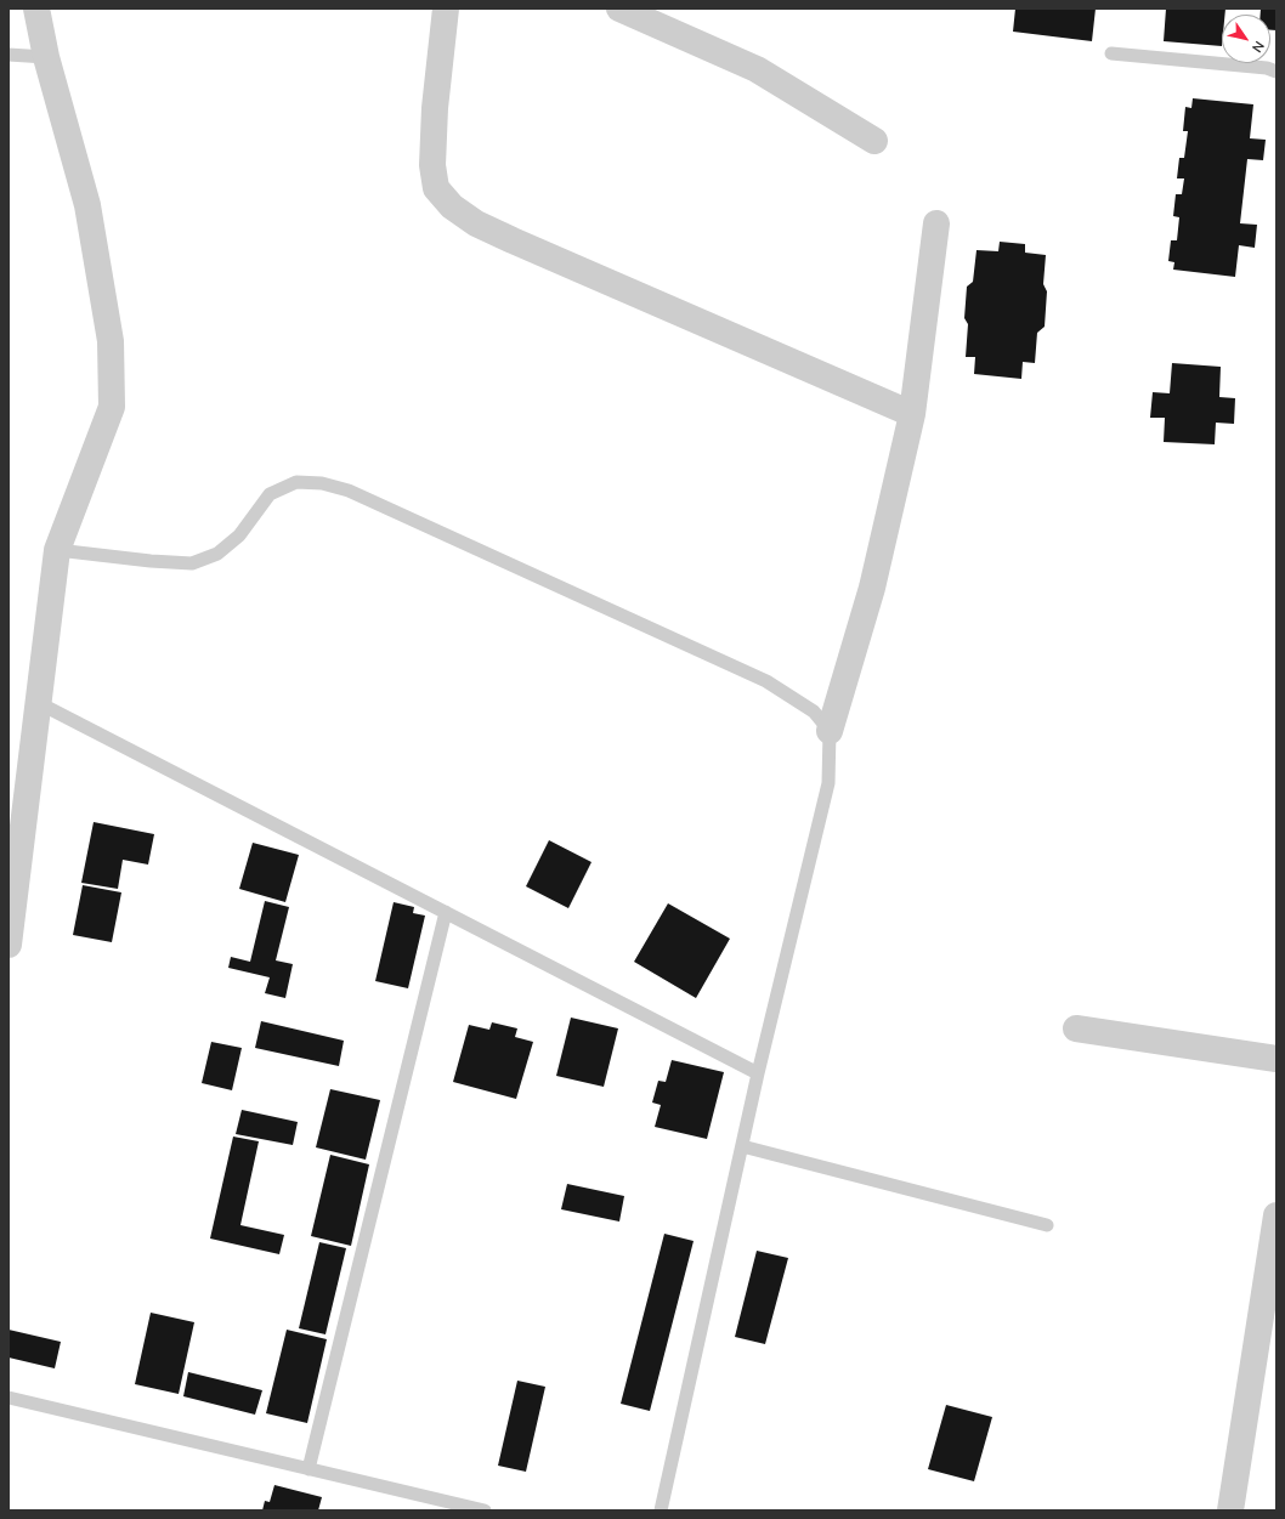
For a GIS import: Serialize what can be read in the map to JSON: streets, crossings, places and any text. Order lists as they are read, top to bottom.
{
  "north": "bottom right"
}
